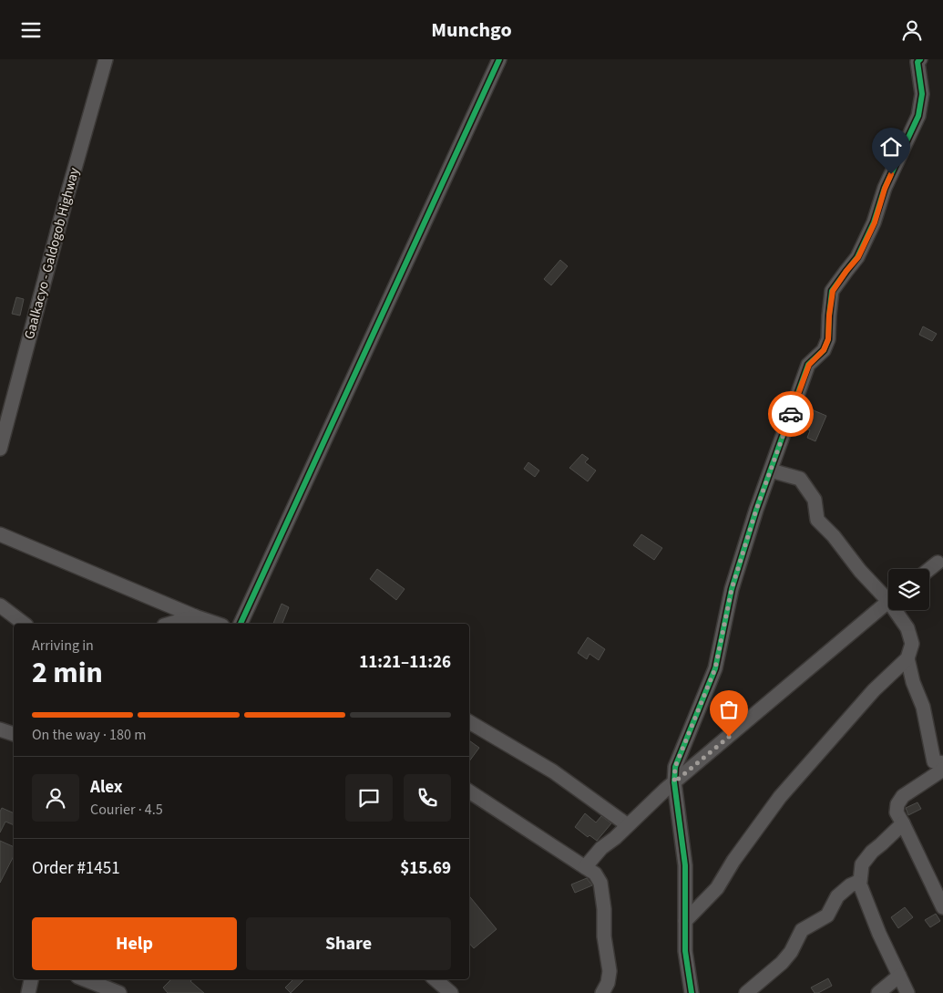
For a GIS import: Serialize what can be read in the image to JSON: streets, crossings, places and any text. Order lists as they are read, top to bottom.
{
  "streets": {
    "street": ["Gaalkacyo - Galdogob Highway"]
  },
  "page": {
    "header": "Munchgo",
    "heading": ["2 min", "Arriving in", "11:21–11:26"],
    "panel": [
      "Alex",
      "Courier · 4.5",
      "Order #1451",
      "$15.69"
    ],
    "bar": "On the way · 180 m",
    "buttons": ["Help", "Share"]
  }
}
